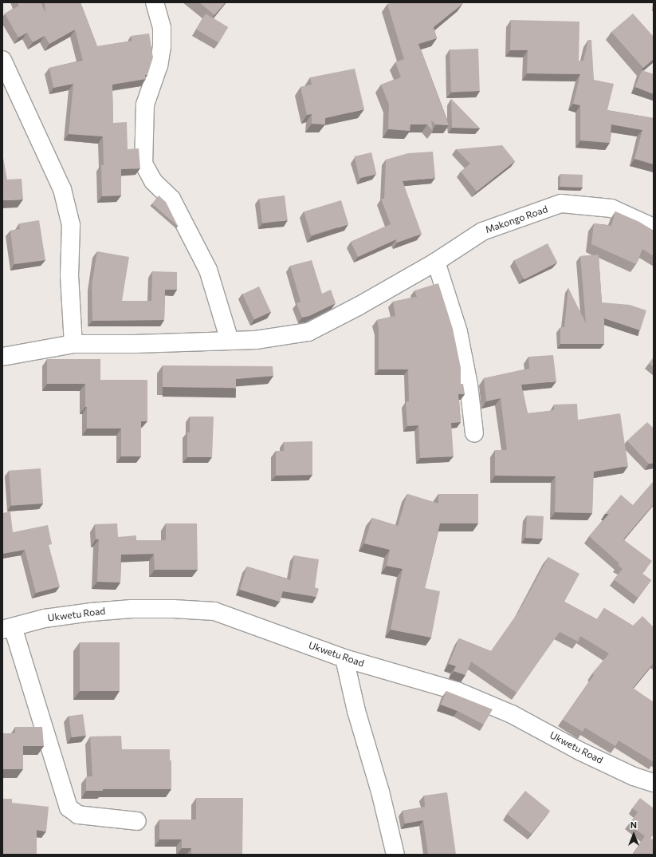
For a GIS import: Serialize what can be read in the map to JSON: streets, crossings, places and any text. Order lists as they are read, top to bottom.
{
  "streets": {
    "street": ["Makongo Road", "Ukwetu Road"]
  },
  "north": "top"
}
